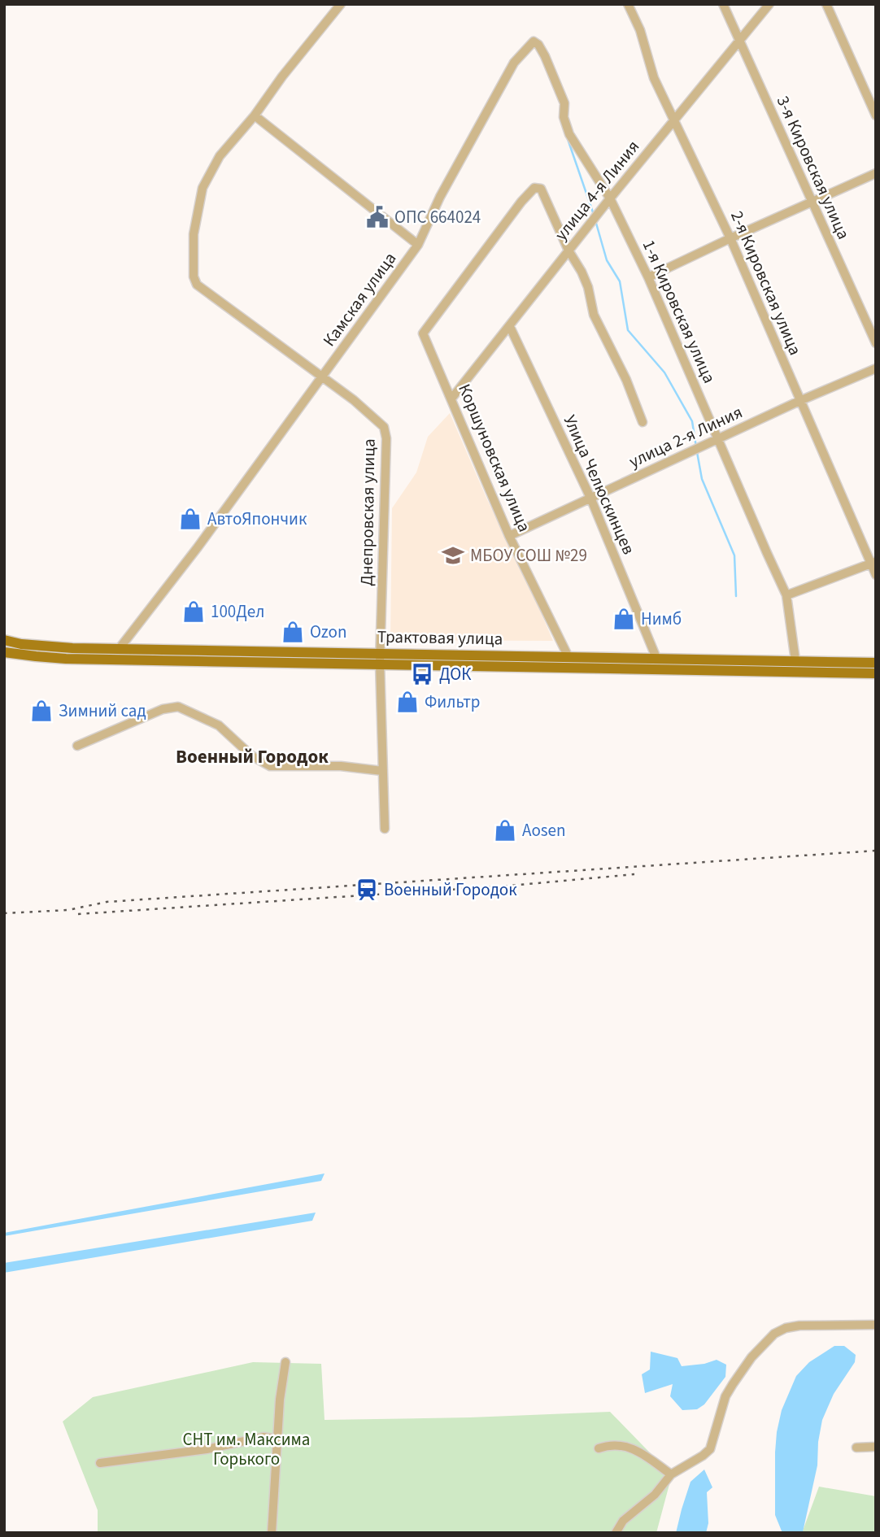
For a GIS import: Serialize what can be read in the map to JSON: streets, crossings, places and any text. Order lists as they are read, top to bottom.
{
  "streets": {
    "main road": ["Трактовая улица"],
    "street": [
      "3-я Кировская улица",
      "улица 4-я Линия",
      "2-я Кировская улица",
      "Камская улица",
      "1-я Кировская улица",
      "улица 2-я Линия",
      "Коршуновская улица",
      "Улица Челюскинцев",
      "Днепровская улица"
    ]
  },
  "crossings": [
    ["3-я Кировская улица", "улица 4-я Линия"],
    ["улица 4-я Линия", "2-я Кировская улица"],
    ["улица 4-я Линия", "Камская улица"],
    ["улица 4-я Линия", "1-я Кировская улица"],
    ["улица 4-я Линия", "Коршуновская улица"],
    ["улица 4-я Линия", "Улица Челюскинцев"],
    ["2-я Кировская улица", "улица 2-я Линия"],
    ["Камская улица", "1-я Кировская улица"],
    ["Камская улица", "Днепровская улица"],
    ["Камская улица", "Трактовая улица"],
    ["1-я Кировская улица", "улица 2-я Линия"],
    ["1-я Кировская улица", "Трактовая улица"],
    ["улица 2-я Линия", "Коршуновская улица"],
    ["улица 2-я Линия", "Улица Челюскинцев"],
    ["Коршуновская улица", "Трактовая улица"],
    ["Улица Челюскинцев", "Трактовая улица"],
    ["Днепровская улица", "Трактовая улица"]
  ],
  "districts": ["Военный Городок"],
  "parks": ["СНТ им. Максима Горького"],
  "places": {
    "public building": ["ОПС 664024"],
    "shop": [
      "АвтоЯпончик",
      "100Дел",
      "Нимб",
      "Ozon",
      "Фильтр",
      "Зимний сад",
      "Aosen"
    ],
    "school or university": ["МБОУ СОШ №29"],
    "bus stop": ["ДОК"],
    "station": ["Военный Городок"]
  }
}
